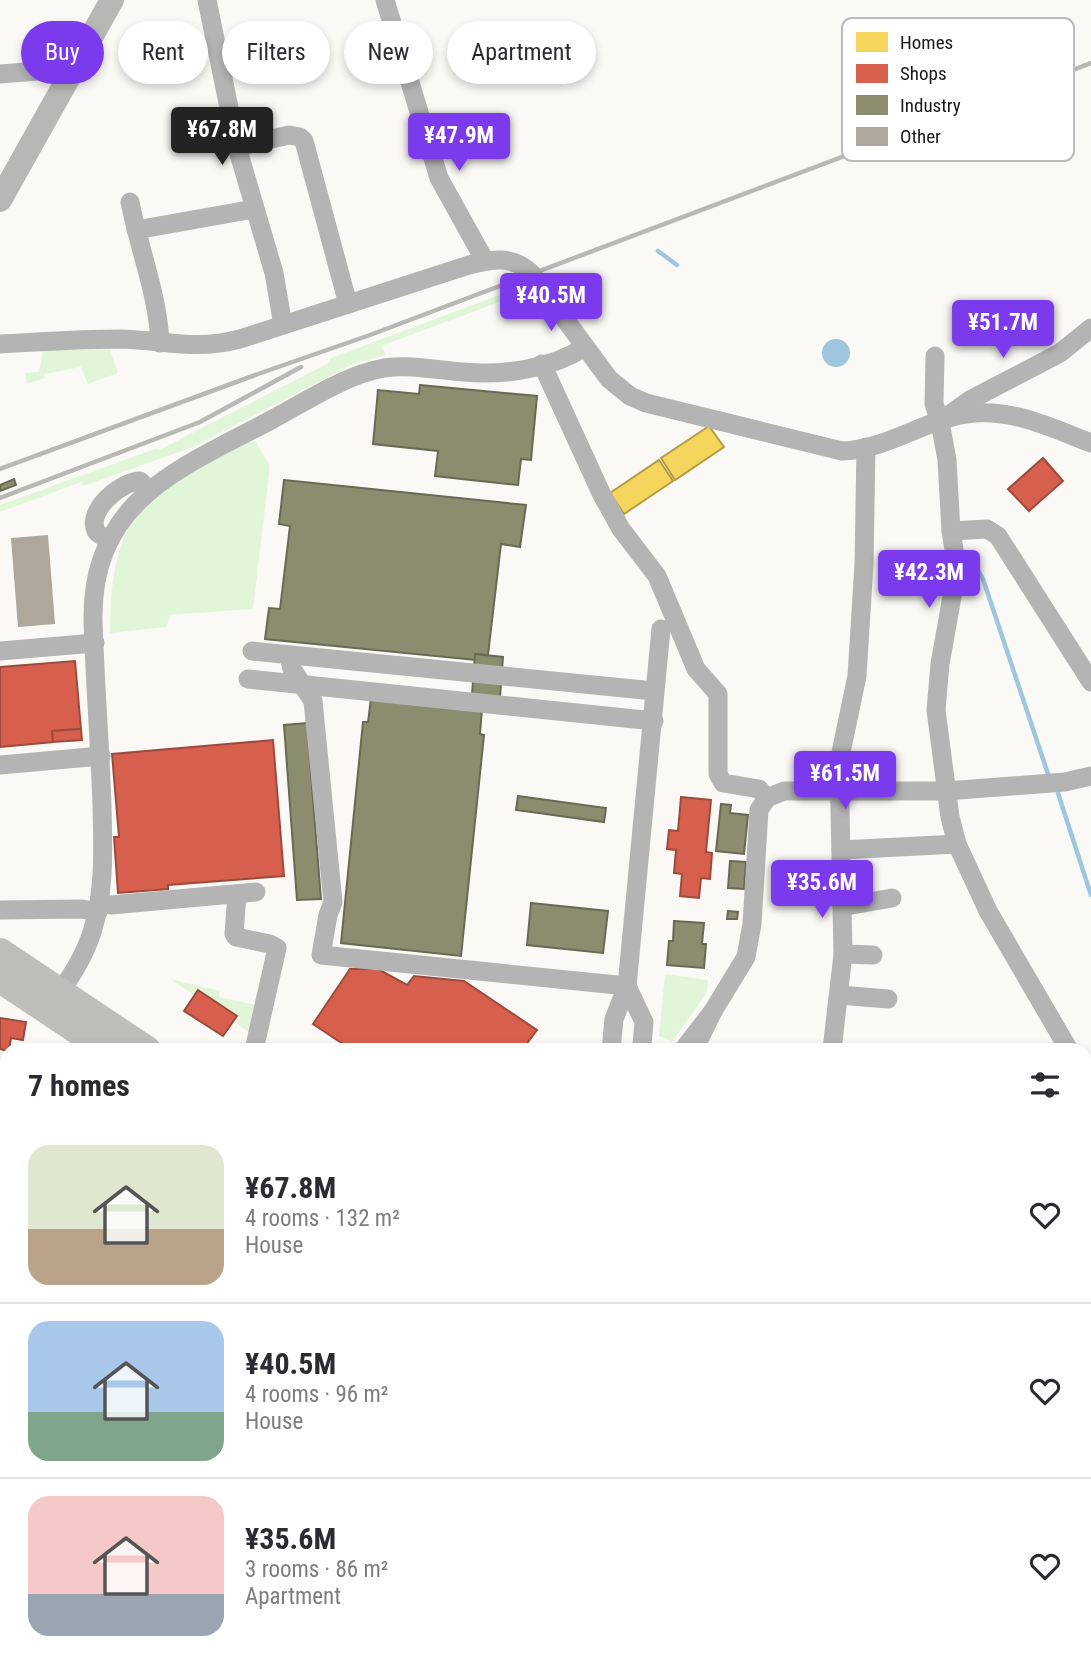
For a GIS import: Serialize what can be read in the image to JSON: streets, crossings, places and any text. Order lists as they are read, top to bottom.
{
  "legend": [
    "Homes",
    "Shops",
    "Industry",
    "Other"
  ],
  "page": {
    "chip": [
      "Buy",
      "Rent",
      "Filters",
      "New",
      "Apartment"
    ],
    "price": [
      "¥67.8M",
      "¥47.9M",
      "¥40.5M",
      "¥51.7M",
      "¥42.3M",
      "¥61.5M",
      "¥35.6M"
    ],
    "heading": "7 homes",
    "list": [
      {
        "name": "¥67.8M",
        "note": "4 rooms · 132 m² · House"
      },
      {
        "name": "¥40.5M",
        "note": "4 rooms · 96 m² · House"
      },
      {
        "name": "¥35.6M",
        "note": "3 rooms · 86 m² · Apartment"
      }
    ]
  }
}
